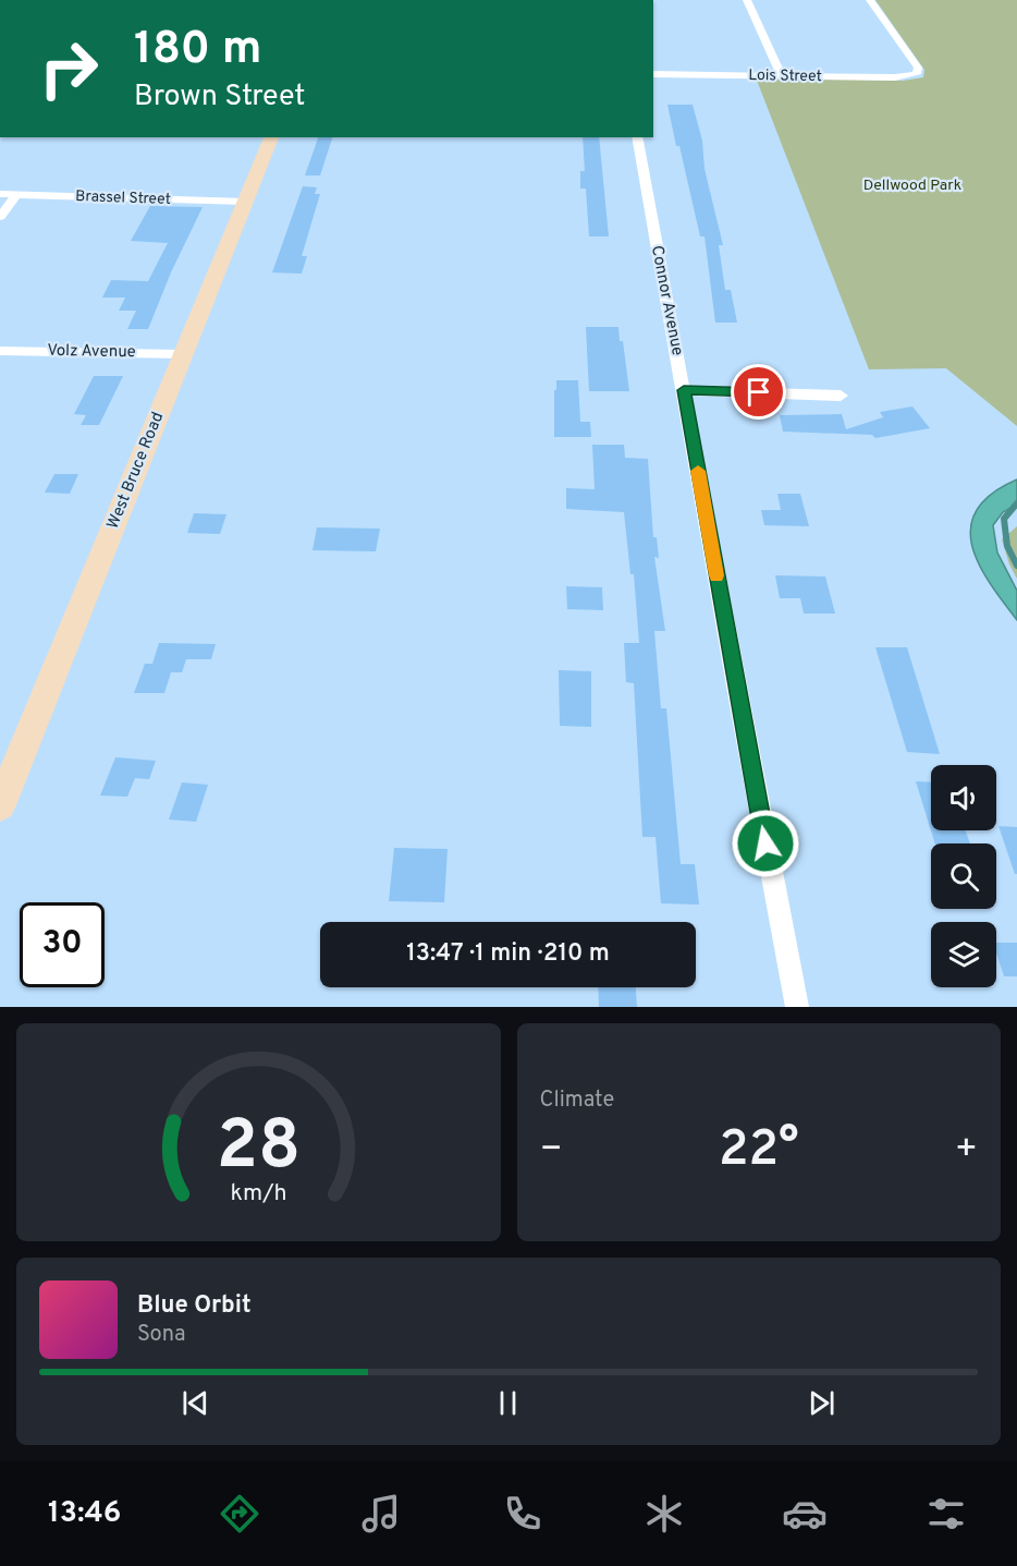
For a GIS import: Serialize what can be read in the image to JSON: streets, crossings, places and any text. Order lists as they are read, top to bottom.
{
  "streets": {
    "street": [
      "Lois Street",
      "Brassel Street",
      "Connor Avenue",
      "Volz Avenue",
      "West Bruce Road"
    ]
  },
  "crossings": [
    ["Brassel Street", "West Bruce Road"],
    ["Volz Avenue", "West Bruce Road"]
  ],
  "parks": ["Dellwood Park"],
  "page": {
    "turn": ["180 m", "Brown Street"],
    "limit": "30",
    "trip": "13:47 · 1 min · 210 m",
    "tile": "Climate",
    "heat": ["−", "22°", "+"],
    "song": ["Blue Orbit", "Sona"],
    "tabs": "13:46",
    "gauge": ["28", "km/h"]
  }
}
